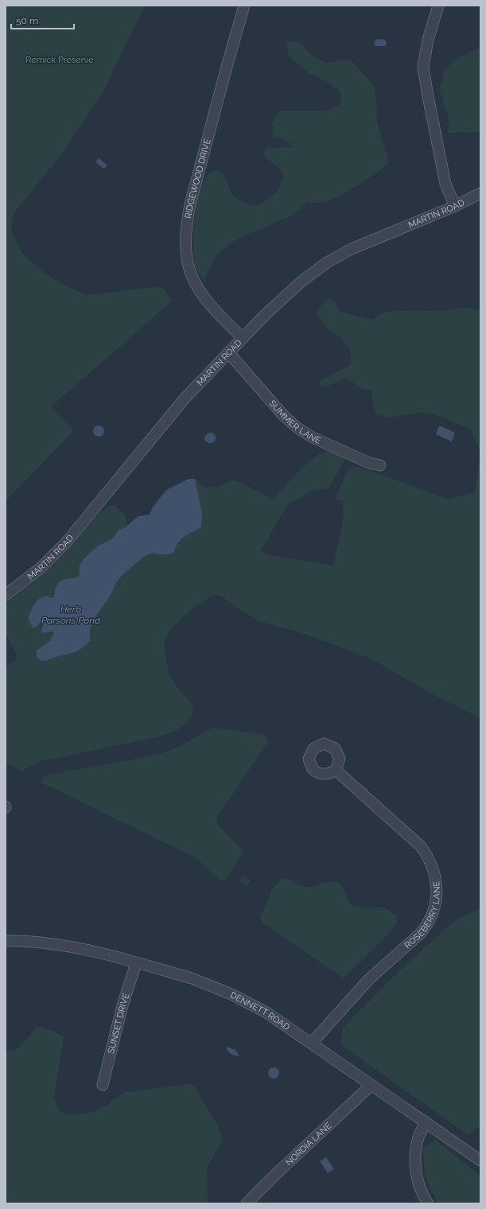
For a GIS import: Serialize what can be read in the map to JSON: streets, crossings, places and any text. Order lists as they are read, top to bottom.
{
  "streets": {
    "street": [
      "RIDGEWOOD DRIVE",
      "MARTIN ROAD",
      "SUMMER LANE",
      "ROSEBERRY LANE",
      "DENNETT ROAD",
      "SUNSET DRIVE",
      "NORDIA LANE"
    ]
  },
  "crossings": [
    ["RIDGEWOOD DRIVE", "MARTIN ROAD"],
    ["MARTIN ROAD", "SUMMER LANE"],
    ["ROSEBERRY LANE", "DENNETT ROAD"],
    ["DENNETT ROAD", "SUNSET DRIVE"],
    ["DENNETT ROAD", "NORDIA LANE"]
  ],
  "water": ["Herb Parsons Pond"],
  "parks": ["Remick Preserve"],
  "scale_bar": "50 m"
}
